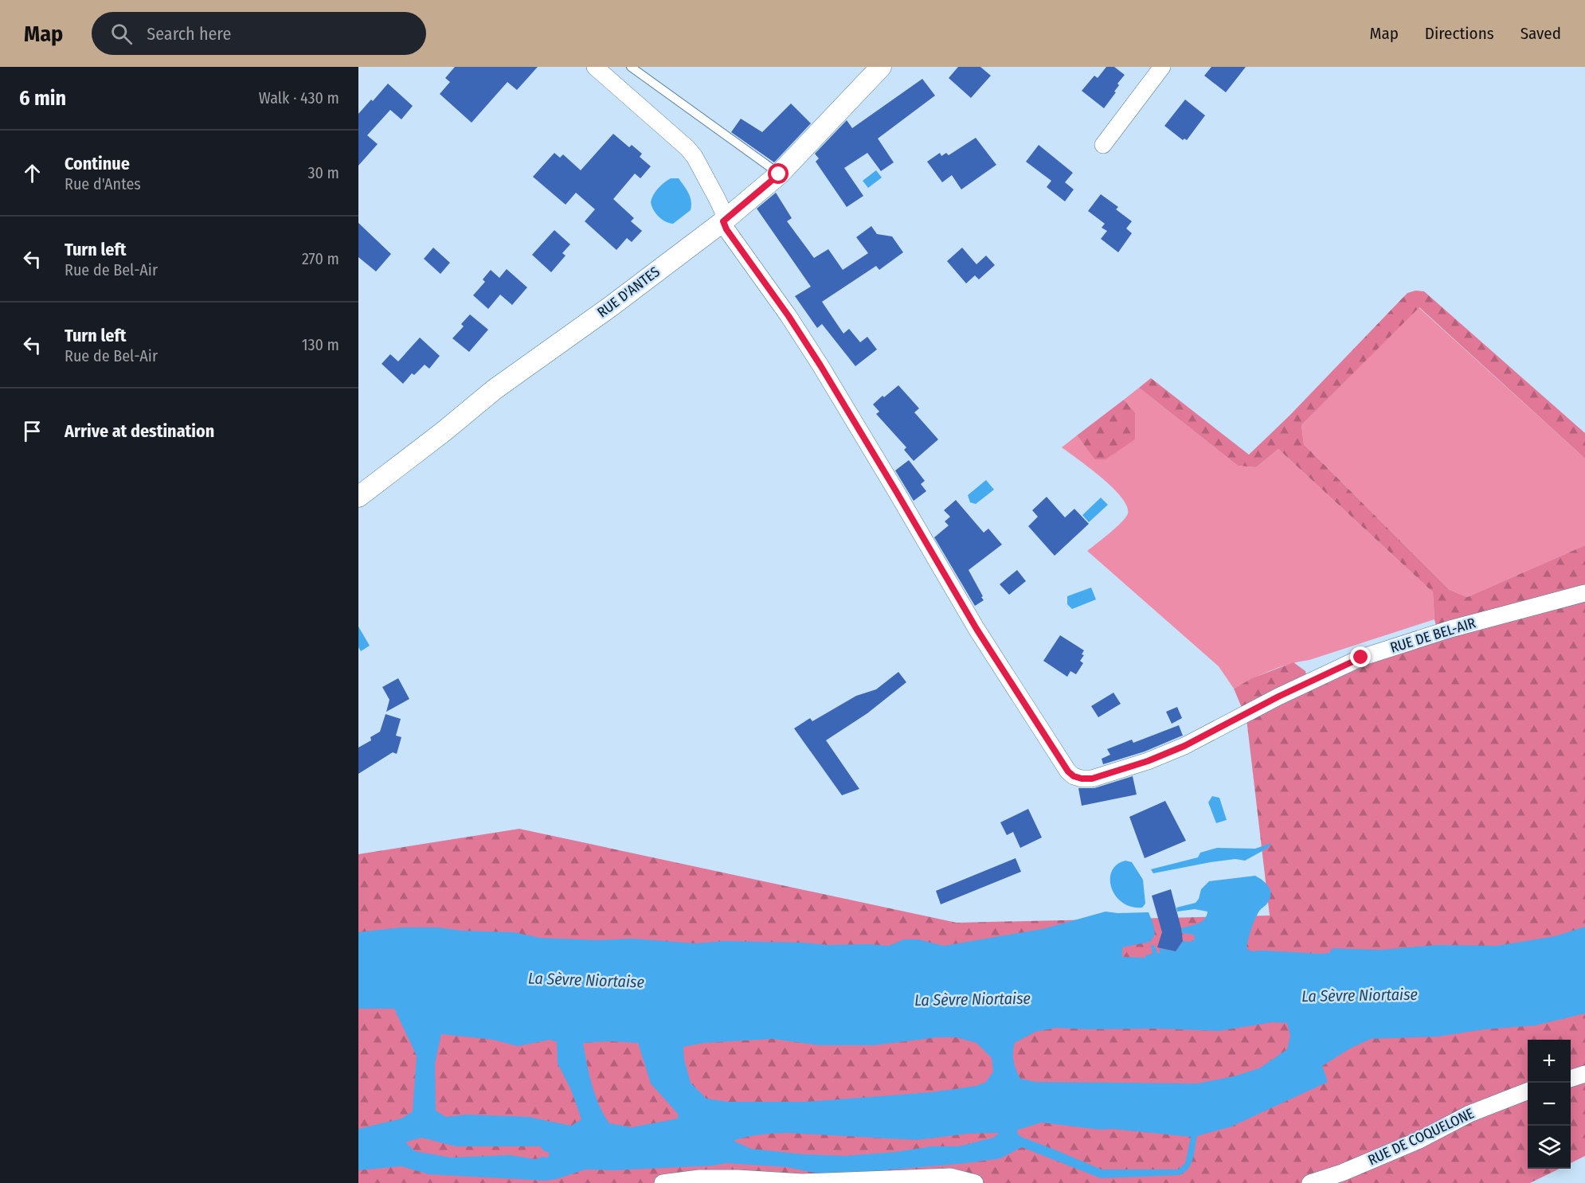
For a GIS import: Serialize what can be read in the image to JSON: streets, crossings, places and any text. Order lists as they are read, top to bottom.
{
  "streets": {
    "street": ["RUE D'ANTES", "RUE DE BEL-AIR", "RUE DE COQUELONE"]
  },
  "crossings": [
    ["RUE D'ANTES", "RUE DE BEL-AIR"]
  ],
  "water": ["La Sèvre Niortaise"],
  "page": {
    "header": "Map",
    "search": "Search here",
    "nav": ["Map", "Directions", "Saved"],
    "heading": ["6 min", "Walk · 430 m"],
    "list": [
      ["Continue", "Rue d'Antes", "30 m"],
      ["Turn left", "Rue de Bel-Air", "270 m"],
      ["Turn left", "Rue de Bel-Air", "130 m"],
      "Arrive at destination"
    ],
    "map_buttons": ["+", "−"]
  }
}
